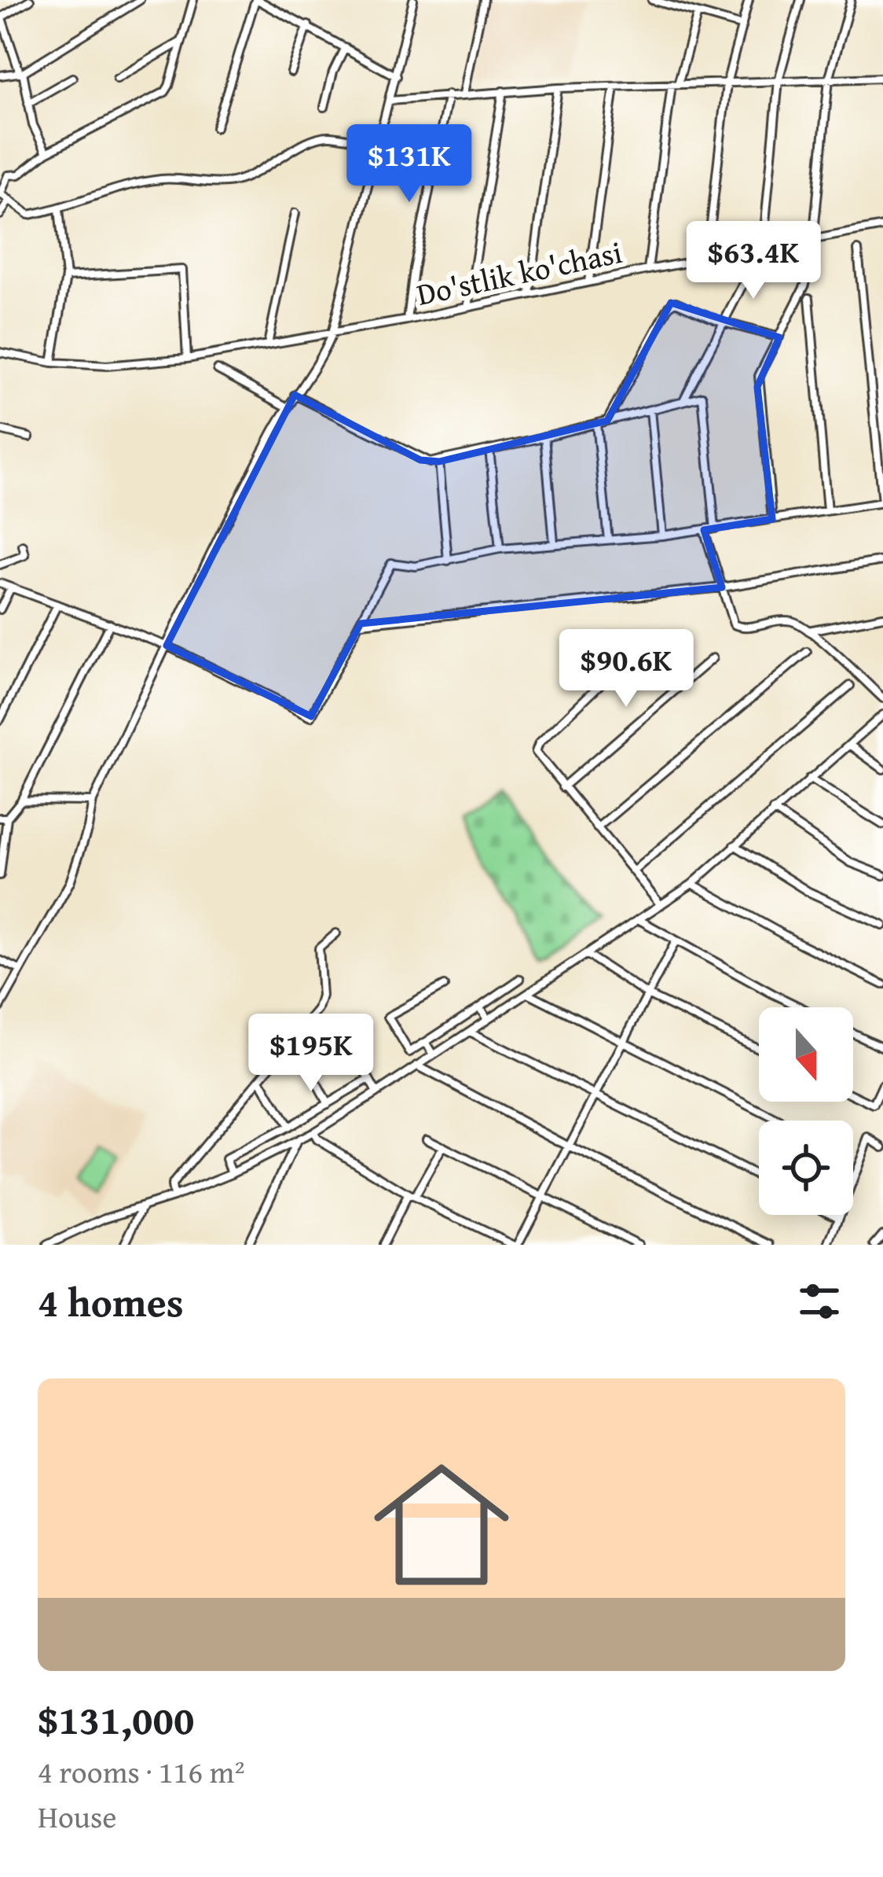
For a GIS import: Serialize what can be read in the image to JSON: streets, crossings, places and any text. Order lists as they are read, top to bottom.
{
  "streets": {
    "street": ["Do'stlik ko'chasi"]
  },
  "north": "bottom",
  "page": {
    "price": [
      "$131K",
      "$63.4K",
      "$90.6K",
      "$195K"
    ],
    "heading": "4 homes",
    "list": [
      {
        "name": "$131,000",
        "note": "4 rooms · 116 m² · House"
      }
    ]
  }
}
